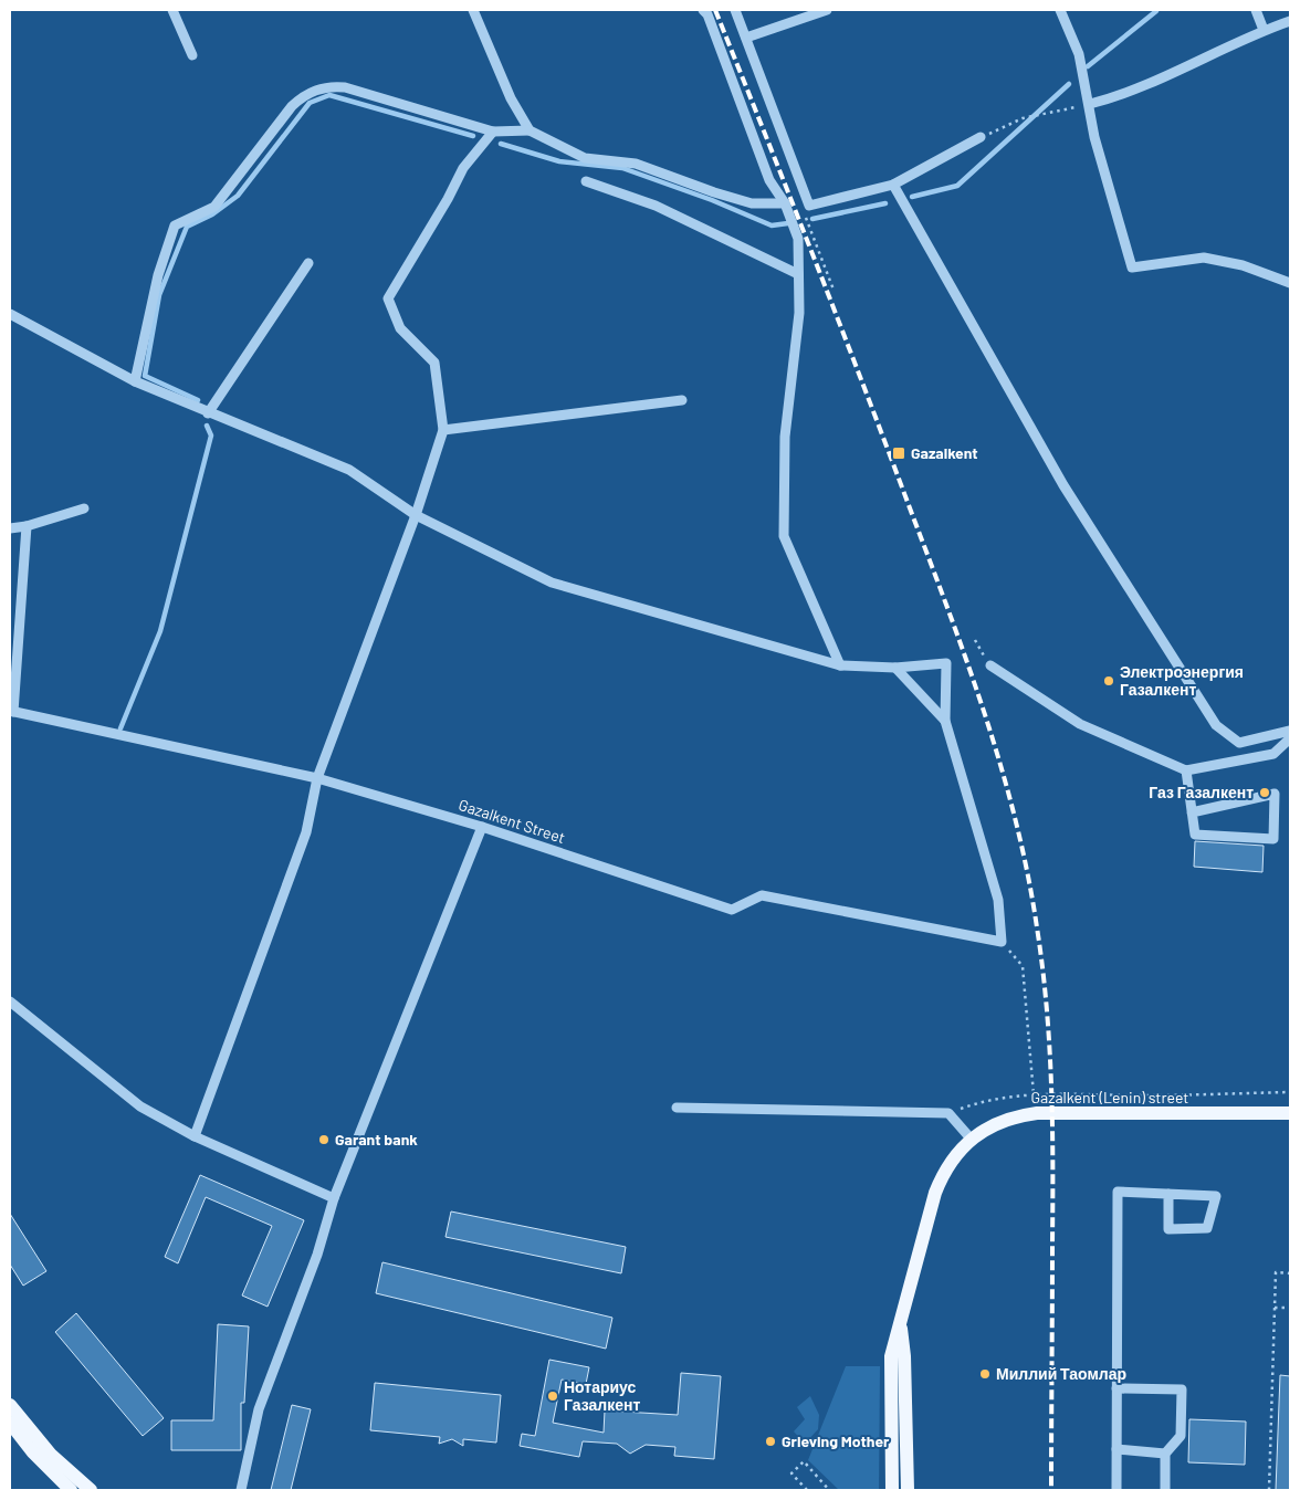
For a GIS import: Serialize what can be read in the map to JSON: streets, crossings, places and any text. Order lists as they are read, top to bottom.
{
  "streets": {
    "main road": ["Gazalkent (Lenin) street"],
    "street": ["Gazalkent Street"]
  },
  "places": {
    "transit": ["Gazalkent"],
    "other": [
      "Электроэнергия Газалкент",
      "Газ Газалкент",
      "Garant bank",
      "Миллий Таомлар",
      "Нотариус Газалкент",
      "Grieving Mother"
    ]
  }
}
